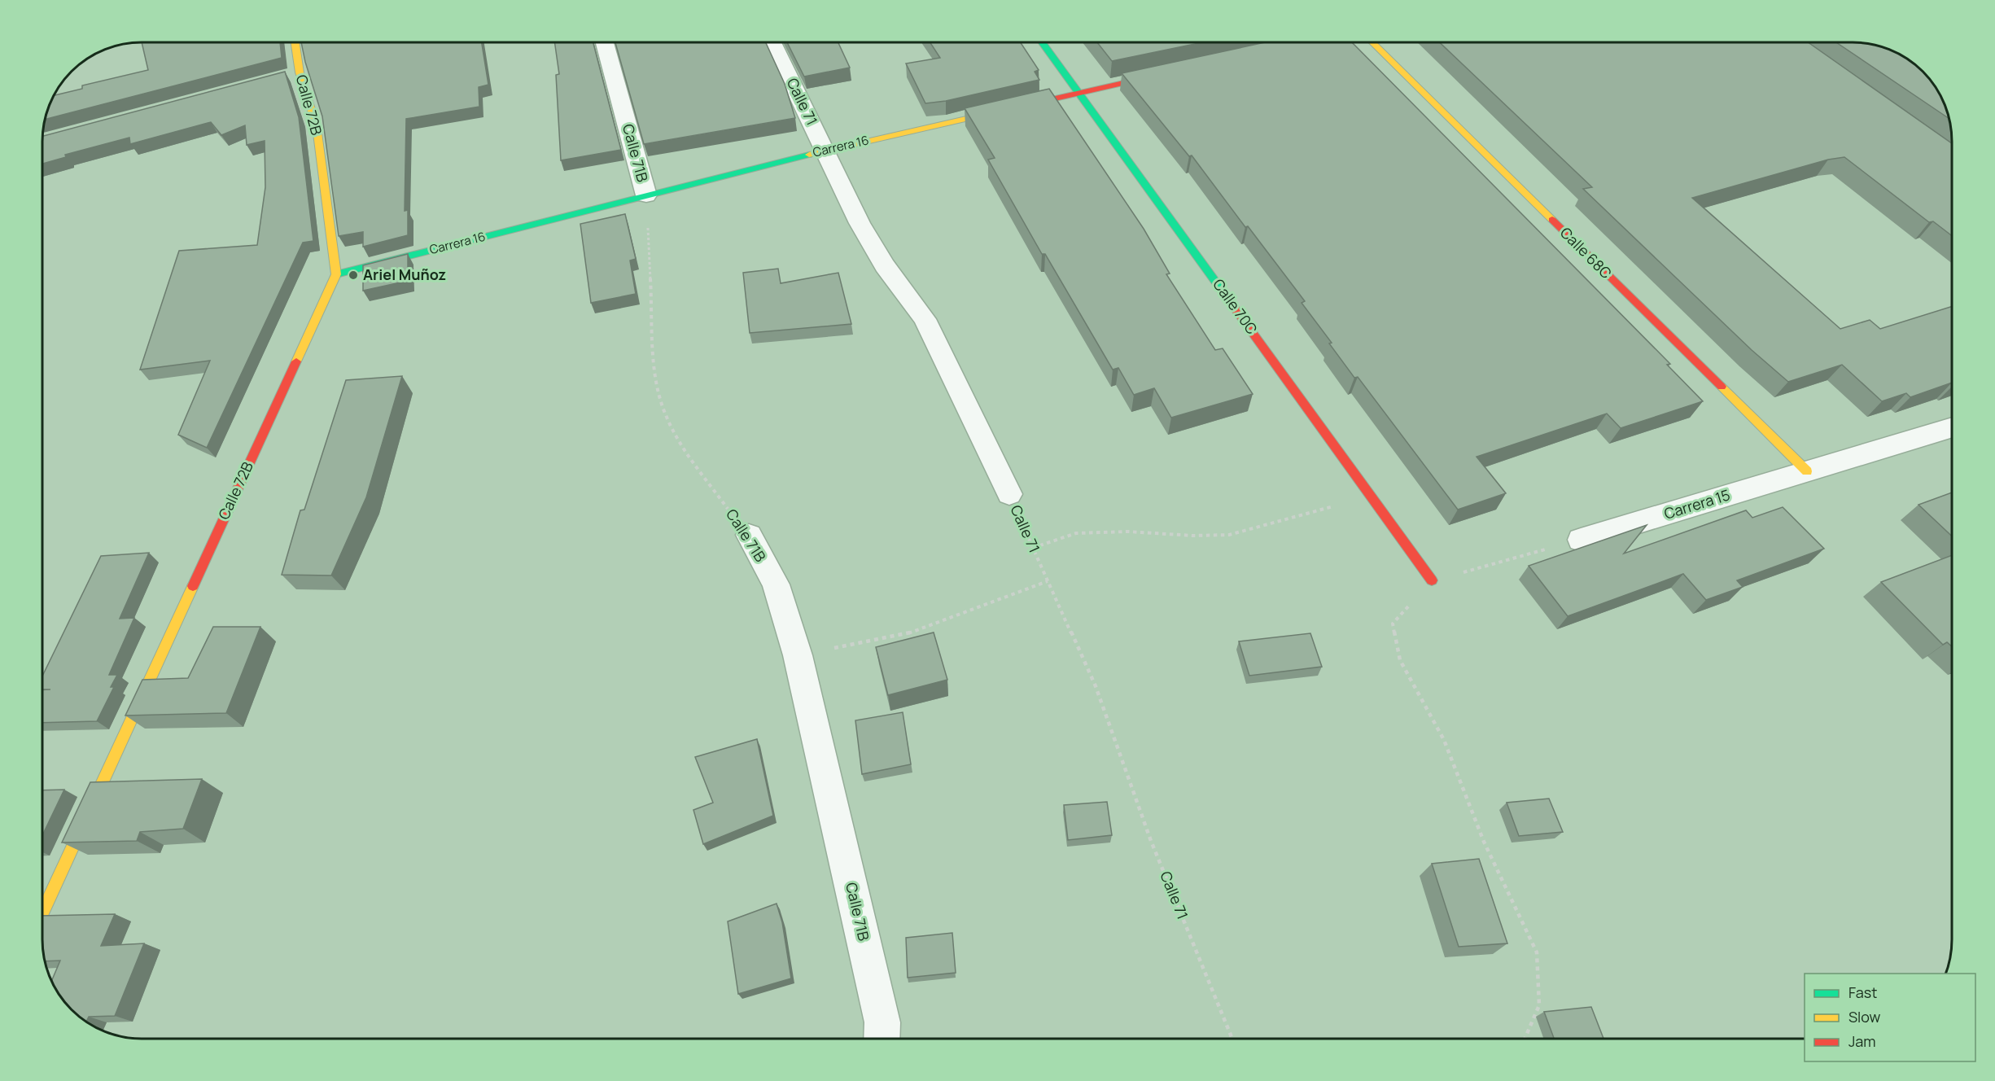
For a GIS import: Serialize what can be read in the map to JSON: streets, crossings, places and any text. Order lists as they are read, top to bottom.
{
  "streets": {
    "street": [
      "Calle 71",
      "Calle 72B",
      "Carrera 16",
      "Calle 71B",
      "Calle 68C",
      "Calle 70C",
      "Carrera 15"
    ]
  },
  "crossings": [
    ["Calle 71", "Carrera 16"],
    ["Calle 72B", "Carrera 16"],
    ["Carrera 16", "Calle 71B"],
    ["Carrera 16", "Calle 70C"],
    ["Calle 68C", "Carrera 15"]
  ],
  "places": ["Ariel Muñoz"],
  "legend": ["Fast", "Slow", "Jam"]
}
